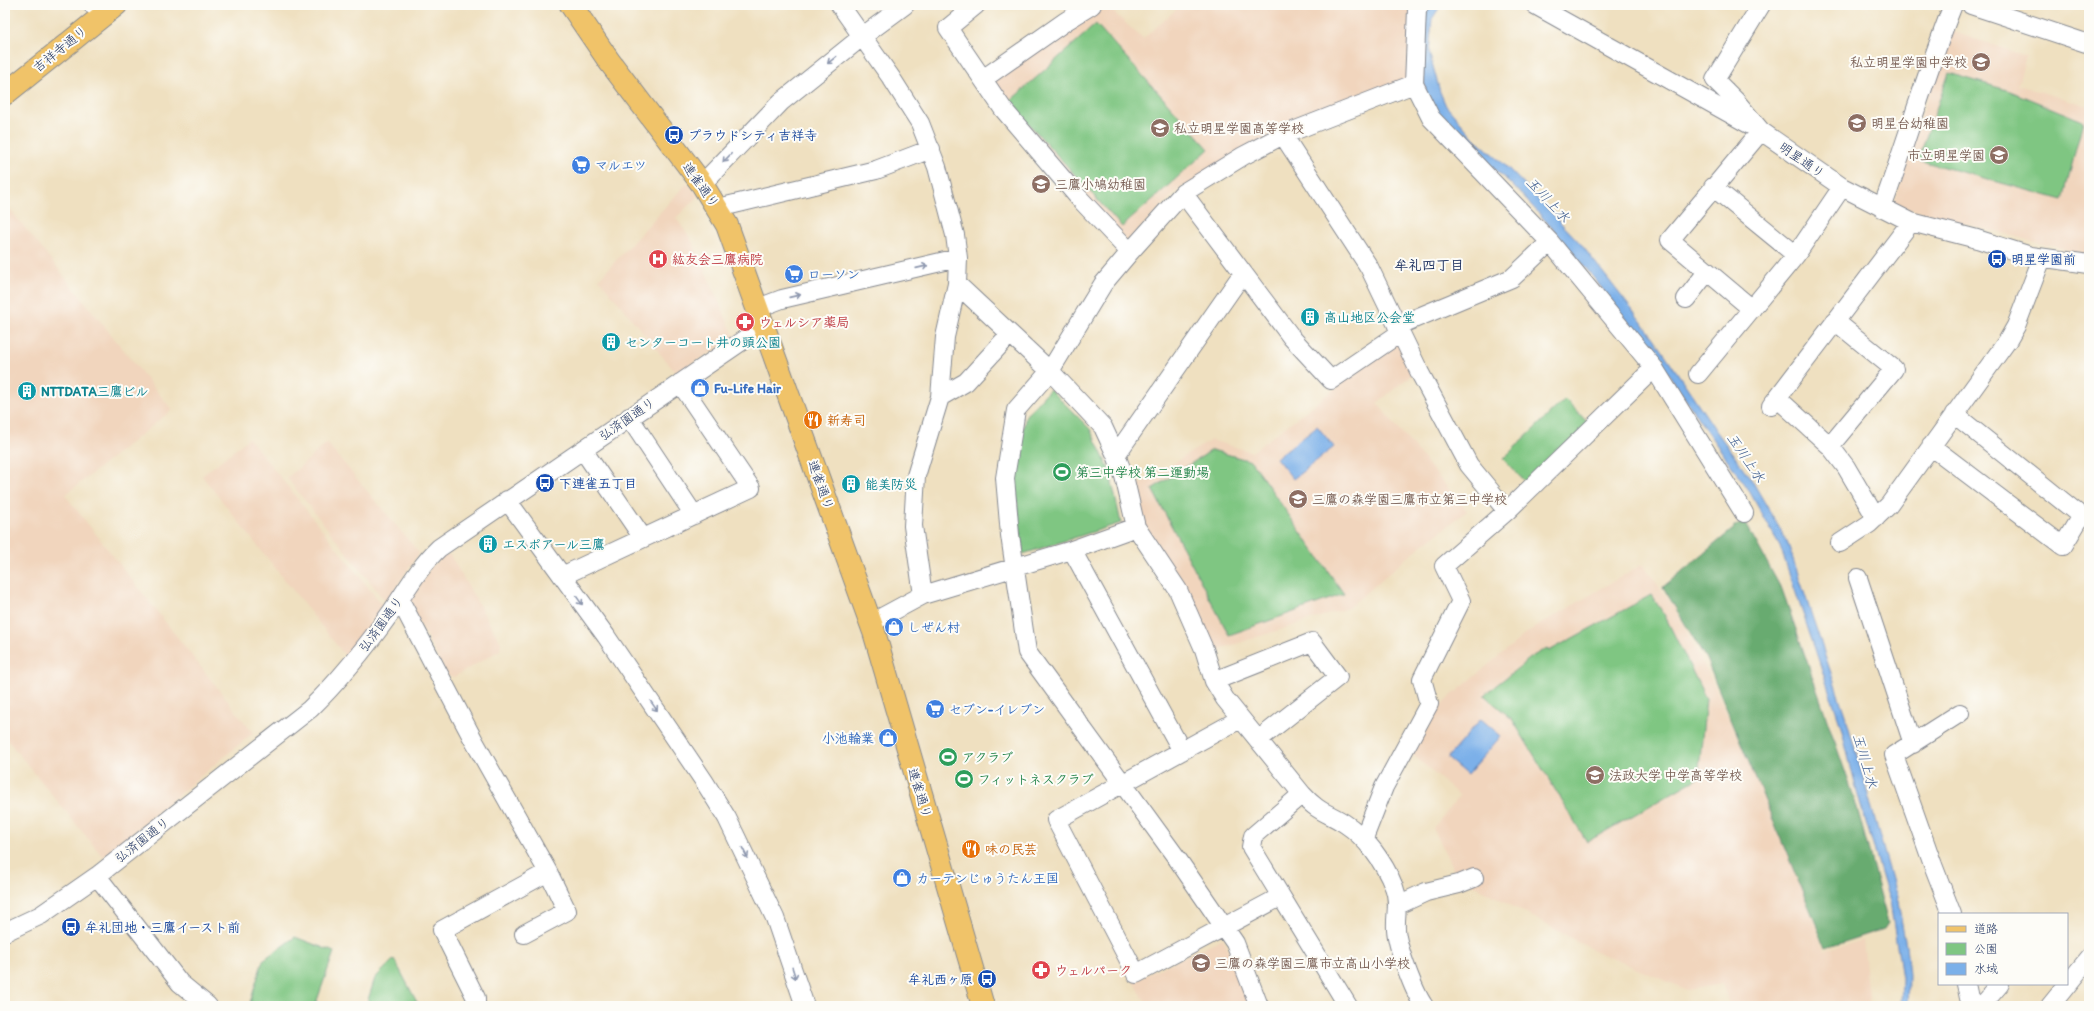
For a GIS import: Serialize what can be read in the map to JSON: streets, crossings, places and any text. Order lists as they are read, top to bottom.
{
  "streets": {
    "main road": ["吉祥寺通り", "連雀通り"],
    "street": ["明星通り", "弘済園通り"]
  },
  "crossings": [
    ["連雀通り", "弘済園通り"]
  ],
  "districts": ["牟礼四丁目"],
  "water": ["玉川上水"],
  "places": {
    "school or university": [
      "私立明星学園中学校",
      "明星台幼稚園",
      "私立明星学園高等学校",
      "市立明星学園",
      "三鷹小鳩幼稚園",
      "三鷹の森学園三鷹市立第三中学校",
      "法政大学 中学高等学校",
      "三鷹の森学園三鷹市立高山小学校"
    ],
    "bus stop": [
      "プラウドシティ吉祥寺",
      "明星学園前",
      "下連雀五丁目",
      "牟礼団地・三鷹イースト前",
      "牟礼西ヶ原"
    ],
    "supermarket": ["マルエツ", "ローソン", "セブン-イレブン"],
    "hospital": ["紘友会三鷹病院"],
    "building": [
      "高山地区公会堂",
      "センターコート井の頭公園",
      "NTTDATA三鷹ビル",
      "能美防災",
      "エスポアール三鷹"
    ],
    "pharmacy": ["ウェルシア薬局", "ウェルパーク"],
    "shop": [
      "Fu-Life Hair",
      "しぜん村",
      "小池輪業",
      "カーテンじゅうたん王国"
    ],
    "restaurant": ["新寿司", "味の民芸"],
    "sports": ["第三中学校 第二運動場", "アクラブ", "フィットネスクラブ"]
  },
  "legend": ["道路", "公園", "水域"]
}
